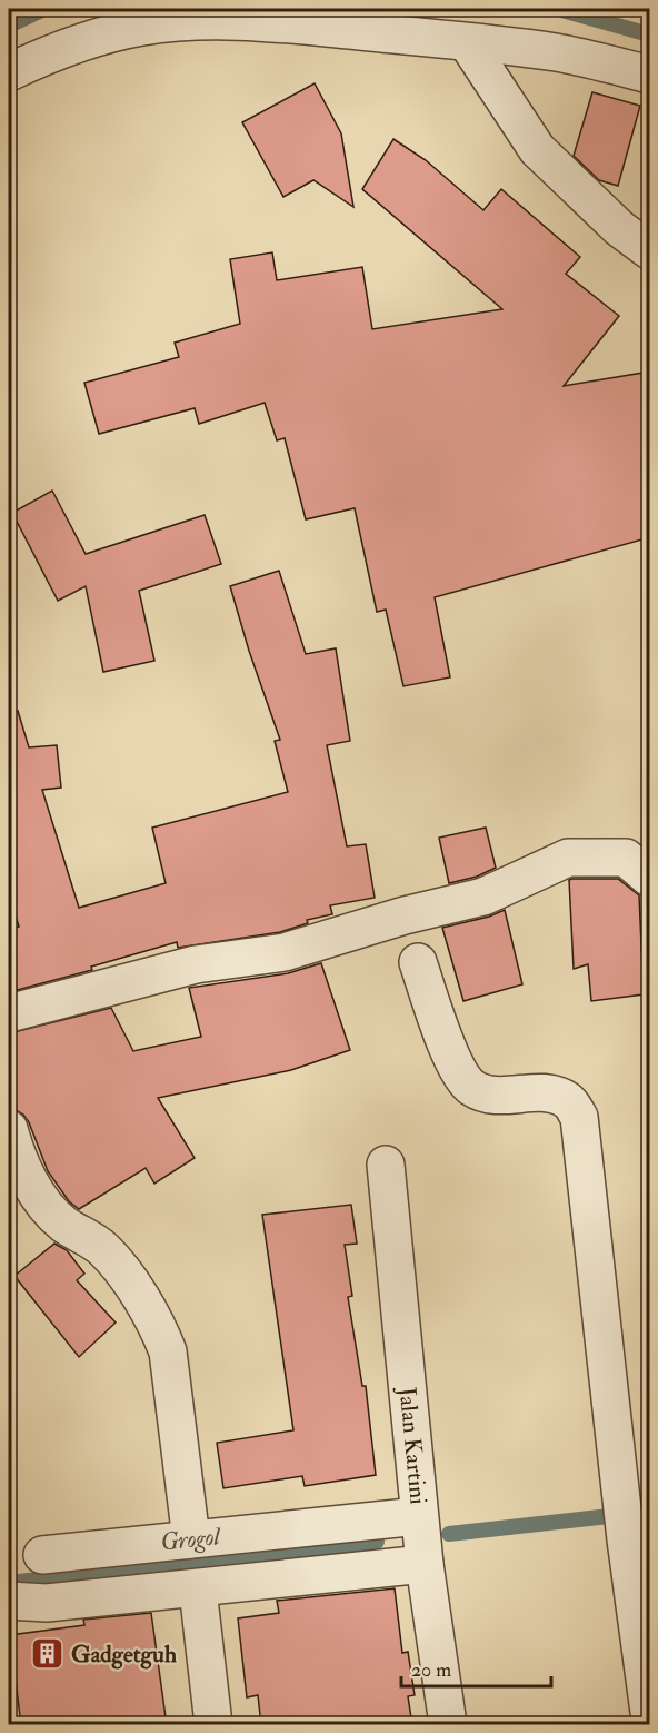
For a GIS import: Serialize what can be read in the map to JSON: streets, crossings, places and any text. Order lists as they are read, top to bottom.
{
  "streets": {
    "street": ["Jalan Kartini"]
  },
  "water": ["Grogol"],
  "places": {
    "building": ["Gadgetguh"]
  },
  "scale_bar": "20 m"
}
